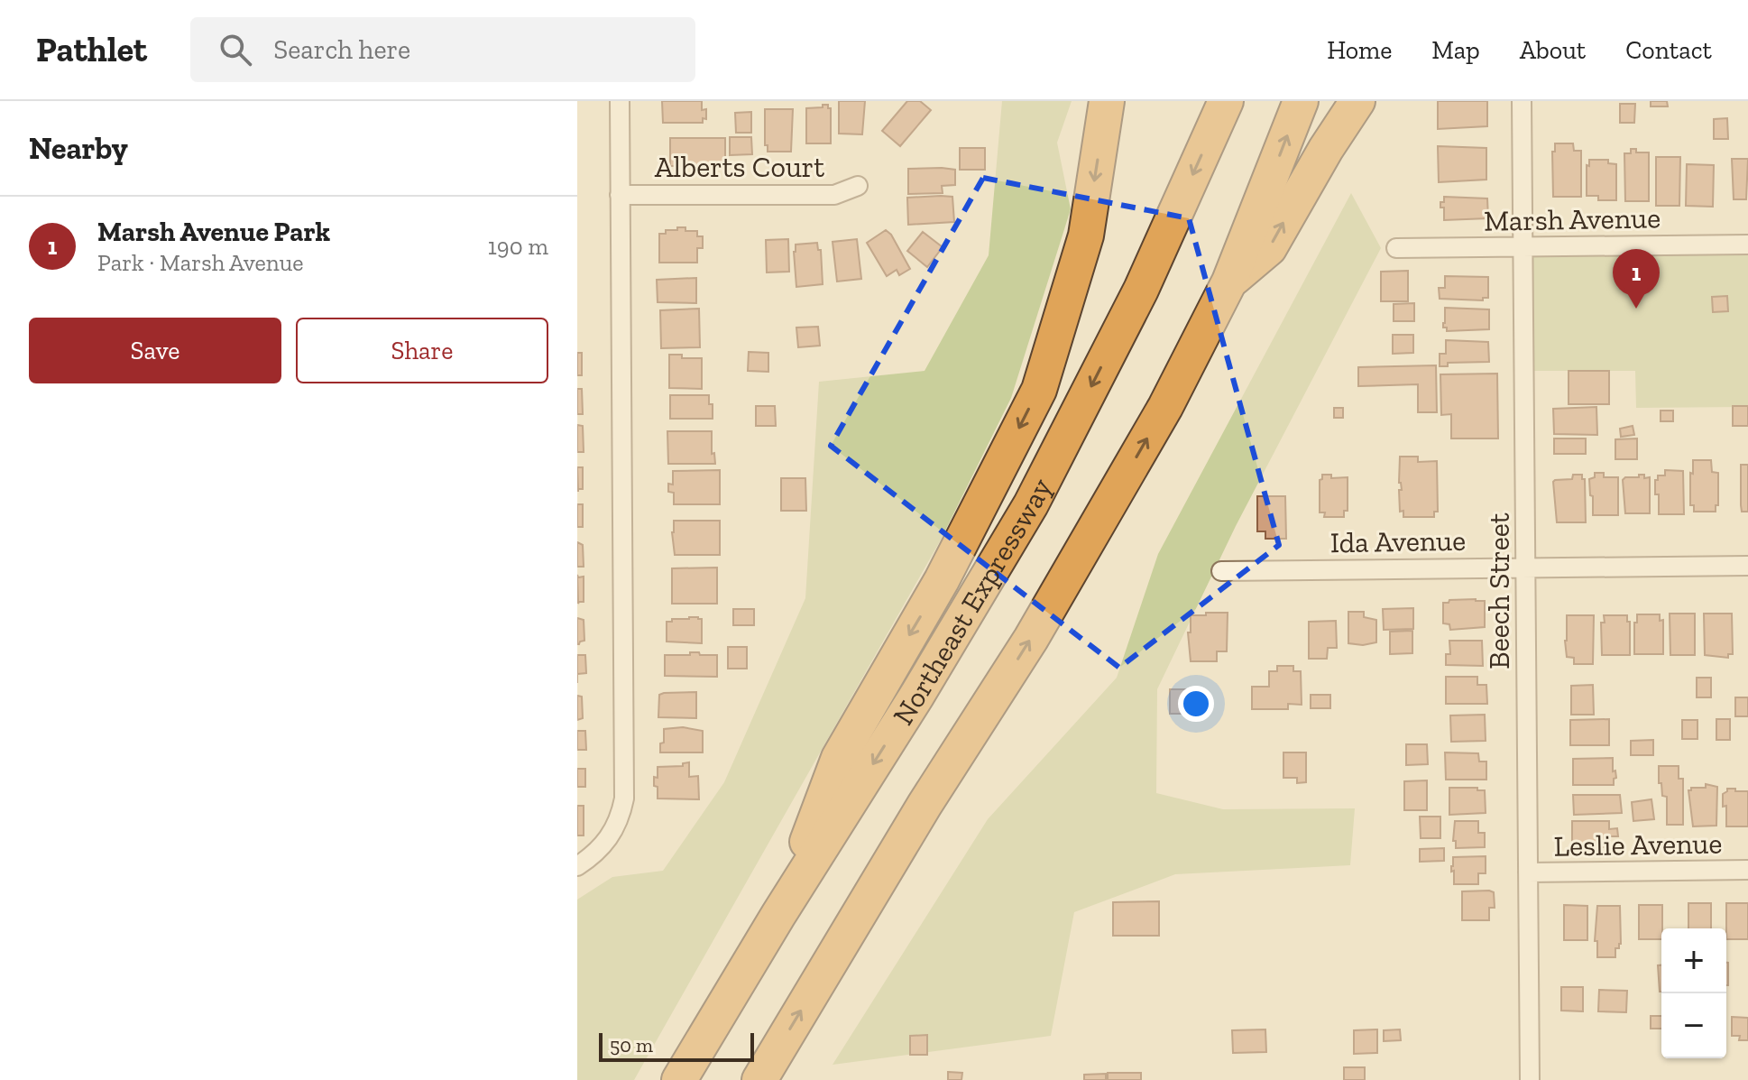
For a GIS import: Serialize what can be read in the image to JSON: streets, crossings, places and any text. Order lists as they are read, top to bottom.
{
  "streets": {
    "highway": ["Northeast Expressway"],
    "street": [
      "Alberts Court",
      "Marsh Avenue",
      "Ida Avenue",
      "Beech Street",
      "Leslie Avenue"
    ]
  },
  "crossings": [
    ["Marsh Avenue", "Beech Street"],
    ["Ida Avenue", "Beech Street"],
    ["Beech Street", "Leslie Avenue"]
  ],
  "scale_bar": "50 m",
  "page": {
    "header": "Pathlet",
    "search": "Search here",
    "nav": [
      "Home",
      "Map",
      "About",
      "Contact"
    ],
    "heading": "Nearby",
    "list": [
      {
        "mark": "1",
        "name": "Marsh Avenue Park",
        "note": "Park · Marsh Avenue",
        "value": "190 m"
      }
    ],
    "pins": "1",
    "buttons": ["Save", "Share"],
    "map_buttons": ["+", "−"],
    "scale": "50 m"
  }
}
